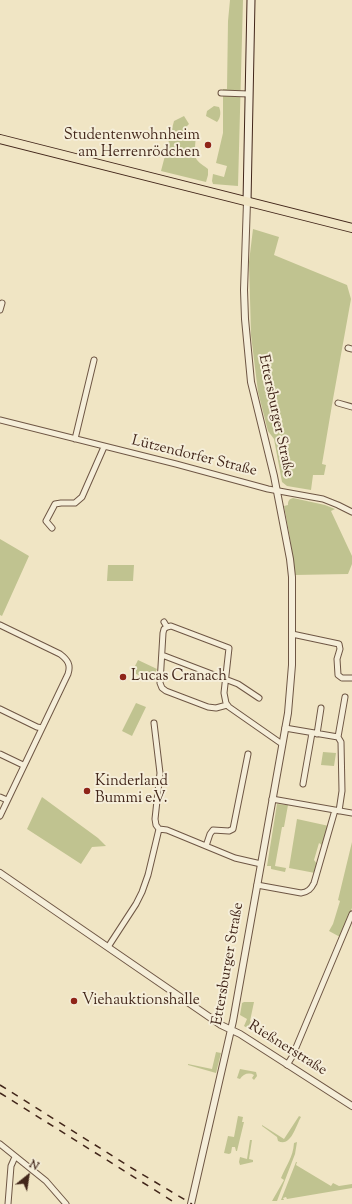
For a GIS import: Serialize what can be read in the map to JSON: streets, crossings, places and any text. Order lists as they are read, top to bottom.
{
  "streets": {
    "street": ["Ettersburger Straße", "Lützendorfer Straße", "Rießnerstraße"]
  },
  "crossings": [
    ["Ettersburger Straße", "Lützendorfer Straße"],
    ["Ettersburger Straße", "Rießnerstraße"]
  ],
  "places": [
    "Studentenwohnheim am Herrenrödchen",
    "Lucas Cranach",
    "Kinderland Bummi e.V.",
    "Viehauktionshalle"
  ],
  "north": "top right"
}
